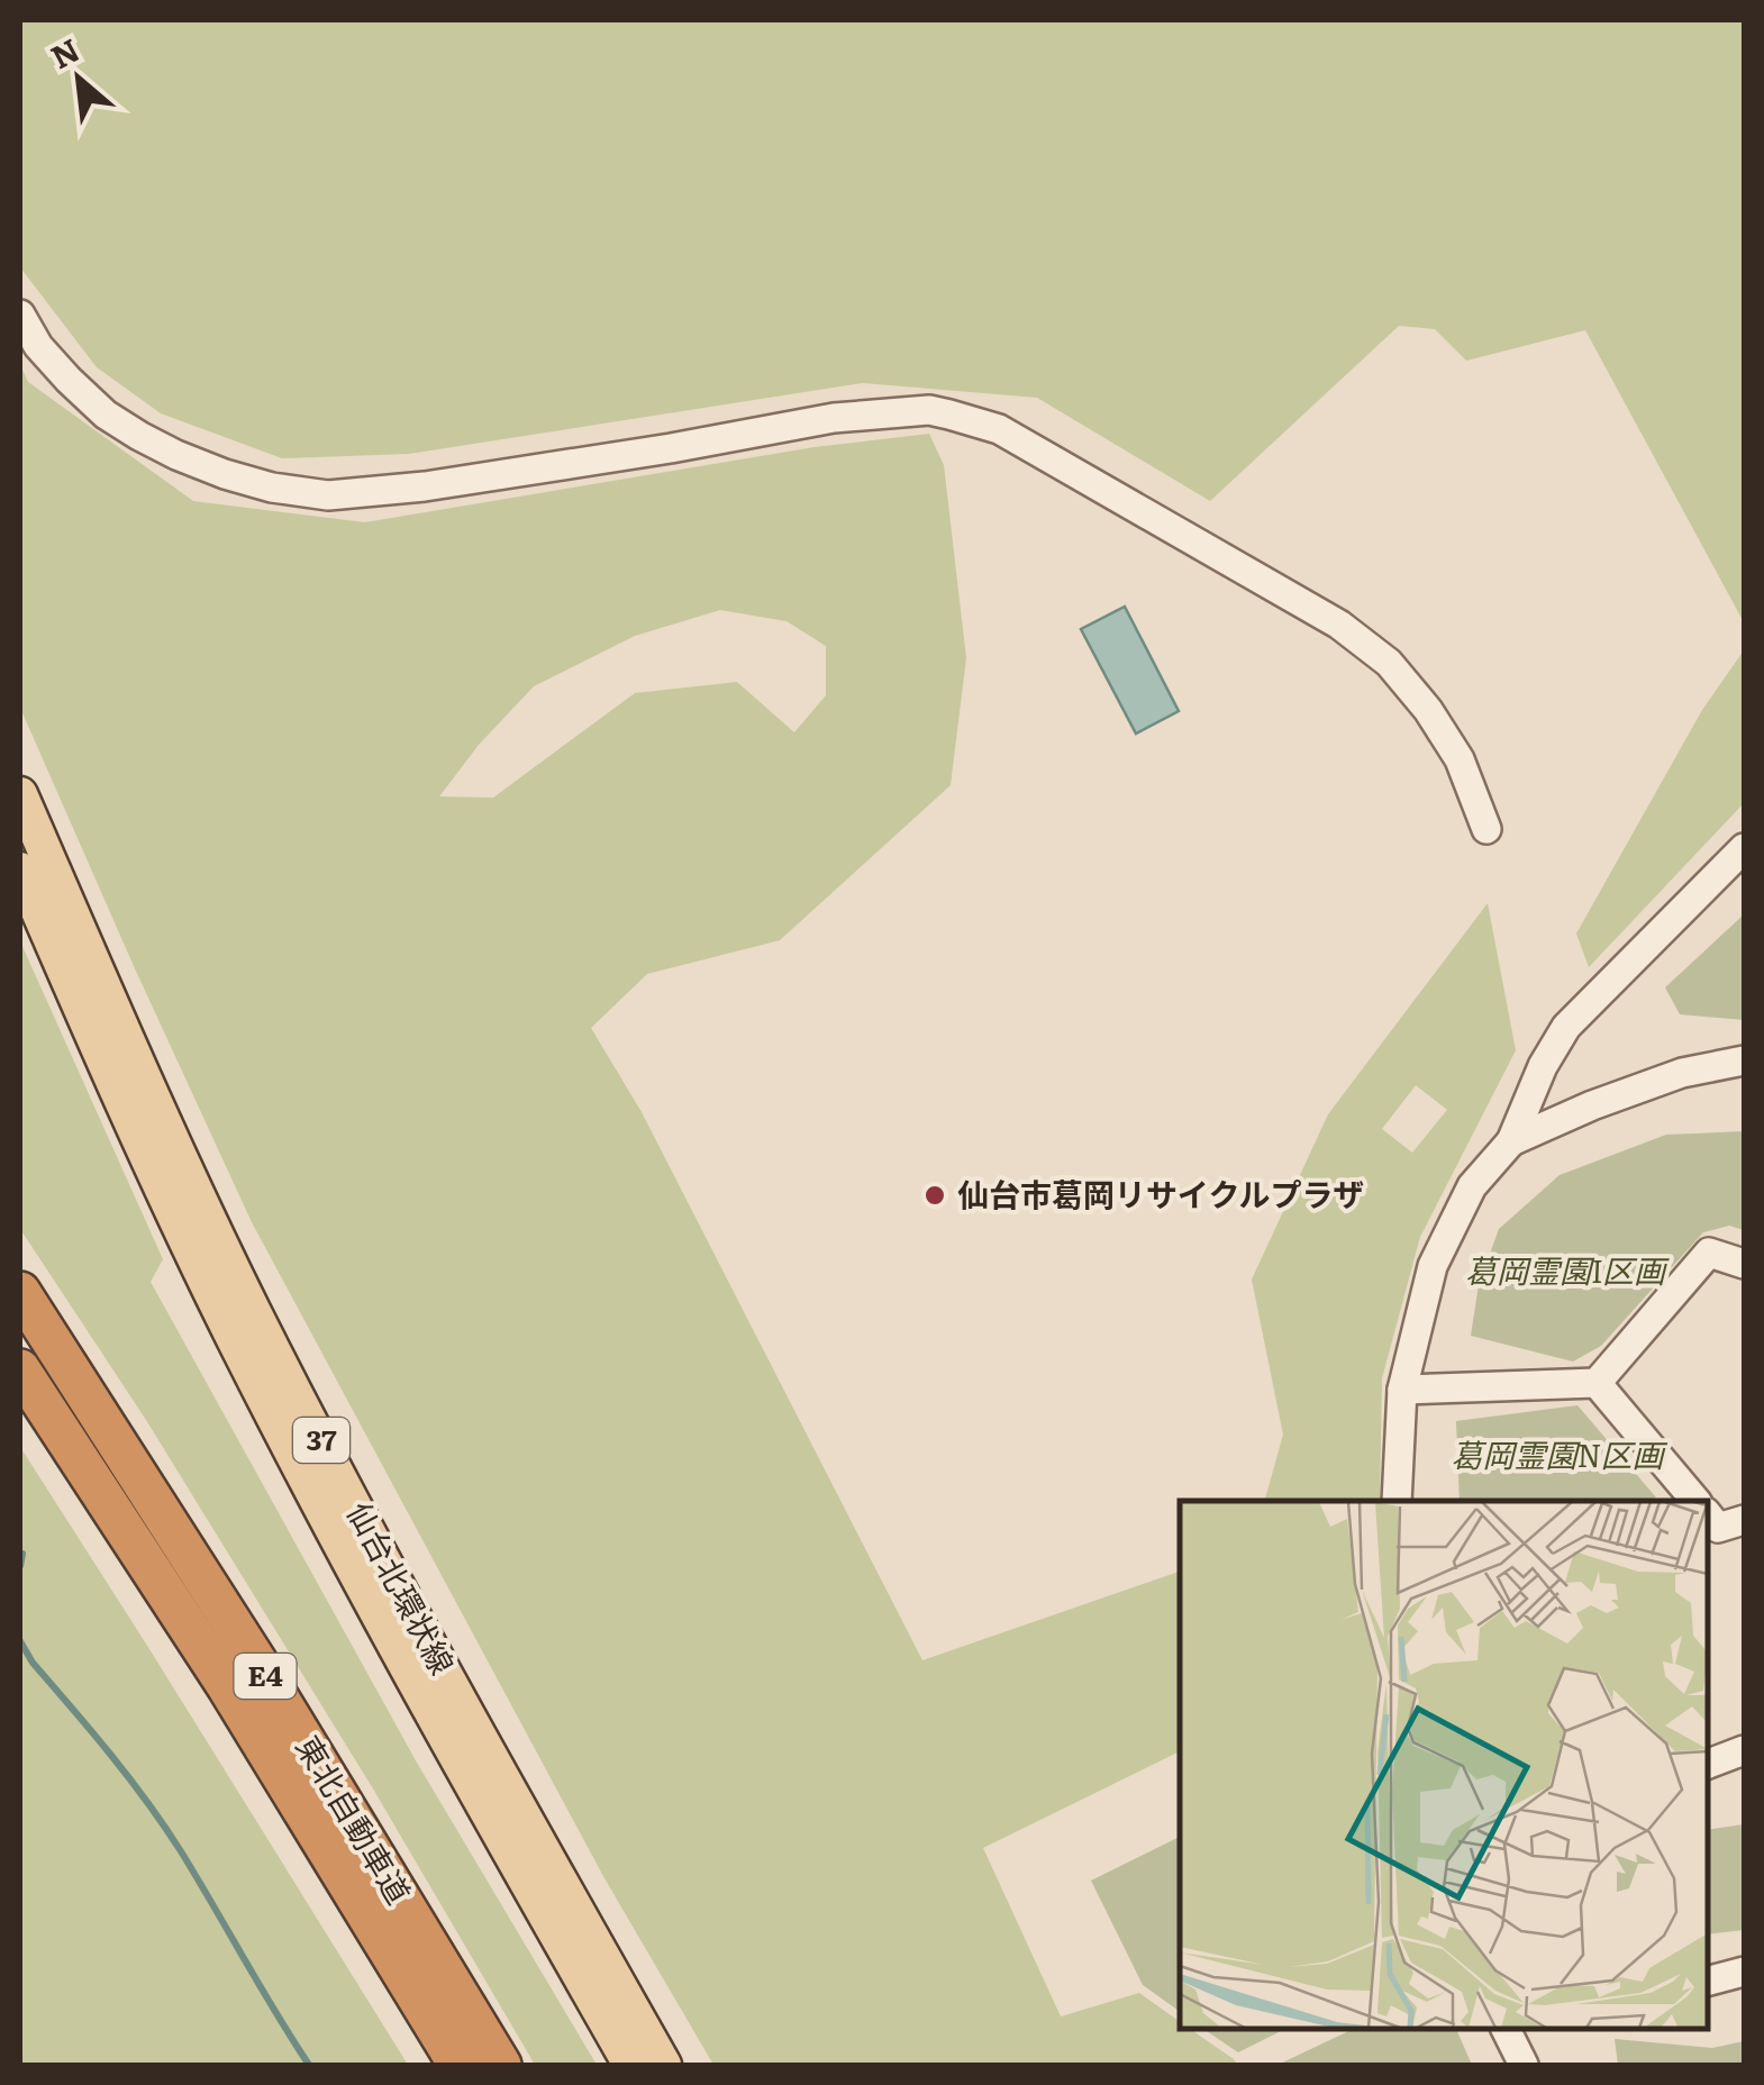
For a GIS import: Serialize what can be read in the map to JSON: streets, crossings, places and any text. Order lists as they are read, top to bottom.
{
  "streets": {
    "highway": ["E4", "東北自動車道"],
    "main road": ["37", "仙台北環状線"]
  },
  "parks": ["葛岡霊園I区画", "葛岡霊園N区画"],
  "places": ["仙台市葛岡リサイクルプラザ"],
  "north": "top left"
}
